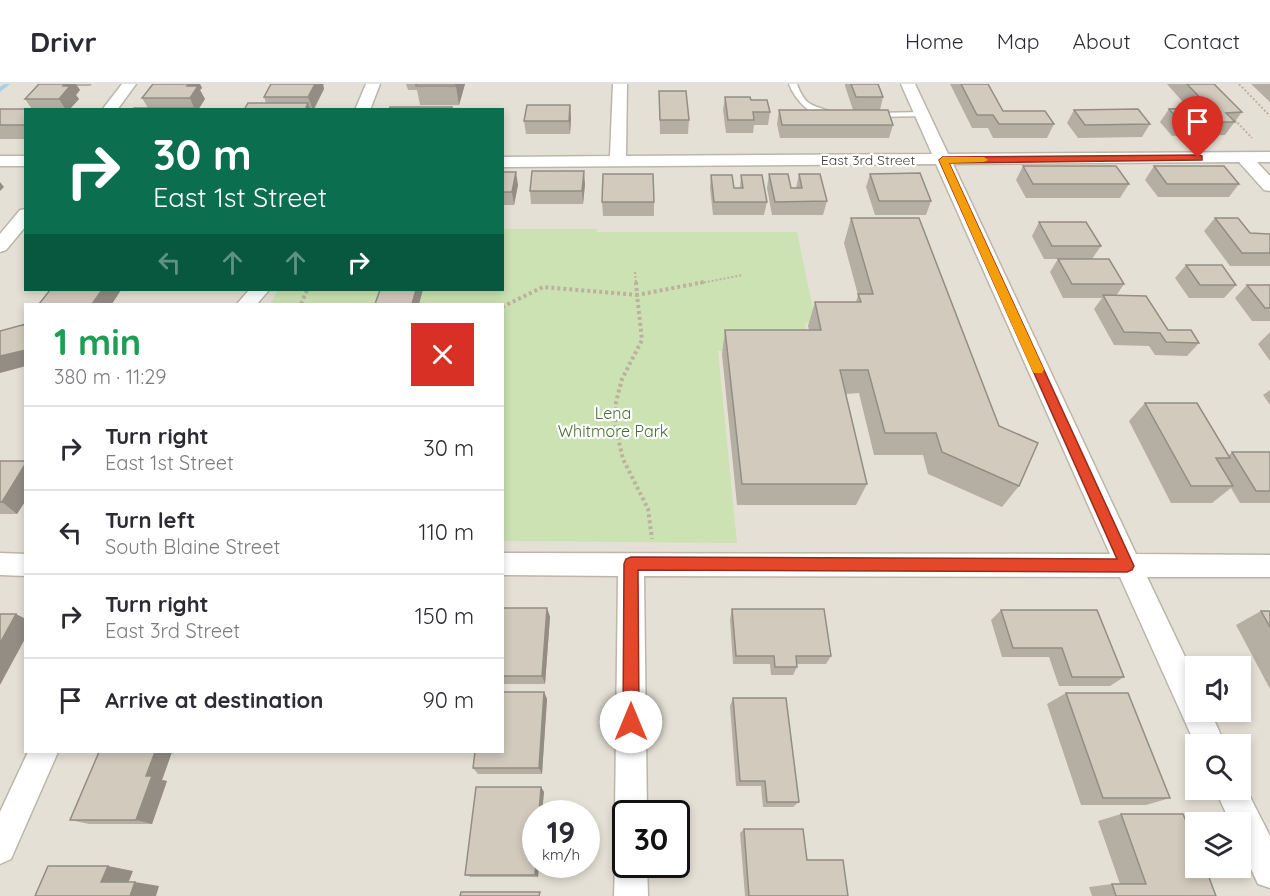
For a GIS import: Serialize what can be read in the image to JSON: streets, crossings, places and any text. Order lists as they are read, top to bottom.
{
  "streets": {
    "street": ["East 3rd Street"]
  },
  "parks": ["Lena Whitmore Park"],
  "page": {
    "header": "Drivr",
    "nav": [
      "Home",
      "Map",
      "About",
      "Contact"
    ],
    "turn": ["30 m", "East 1st Street"],
    "heading": ["1 min", "380 m · 11:29"],
    "list": [
      {
        "name": "Turn right",
        "note": "East 1st Street",
        "value": "30 m"
      },
      {
        "name": "Turn left",
        "note": "South Blaine Street",
        "value": "110 m"
      },
      {
        "name": "Turn right",
        "note": "East 3rd Street",
        "value": "150 m"
      },
      {
        "name": "Arrive at destination",
        "value": "90 m"
      }
    ],
    "speed": "19 km/h",
    "limit": "30"
  }
}
